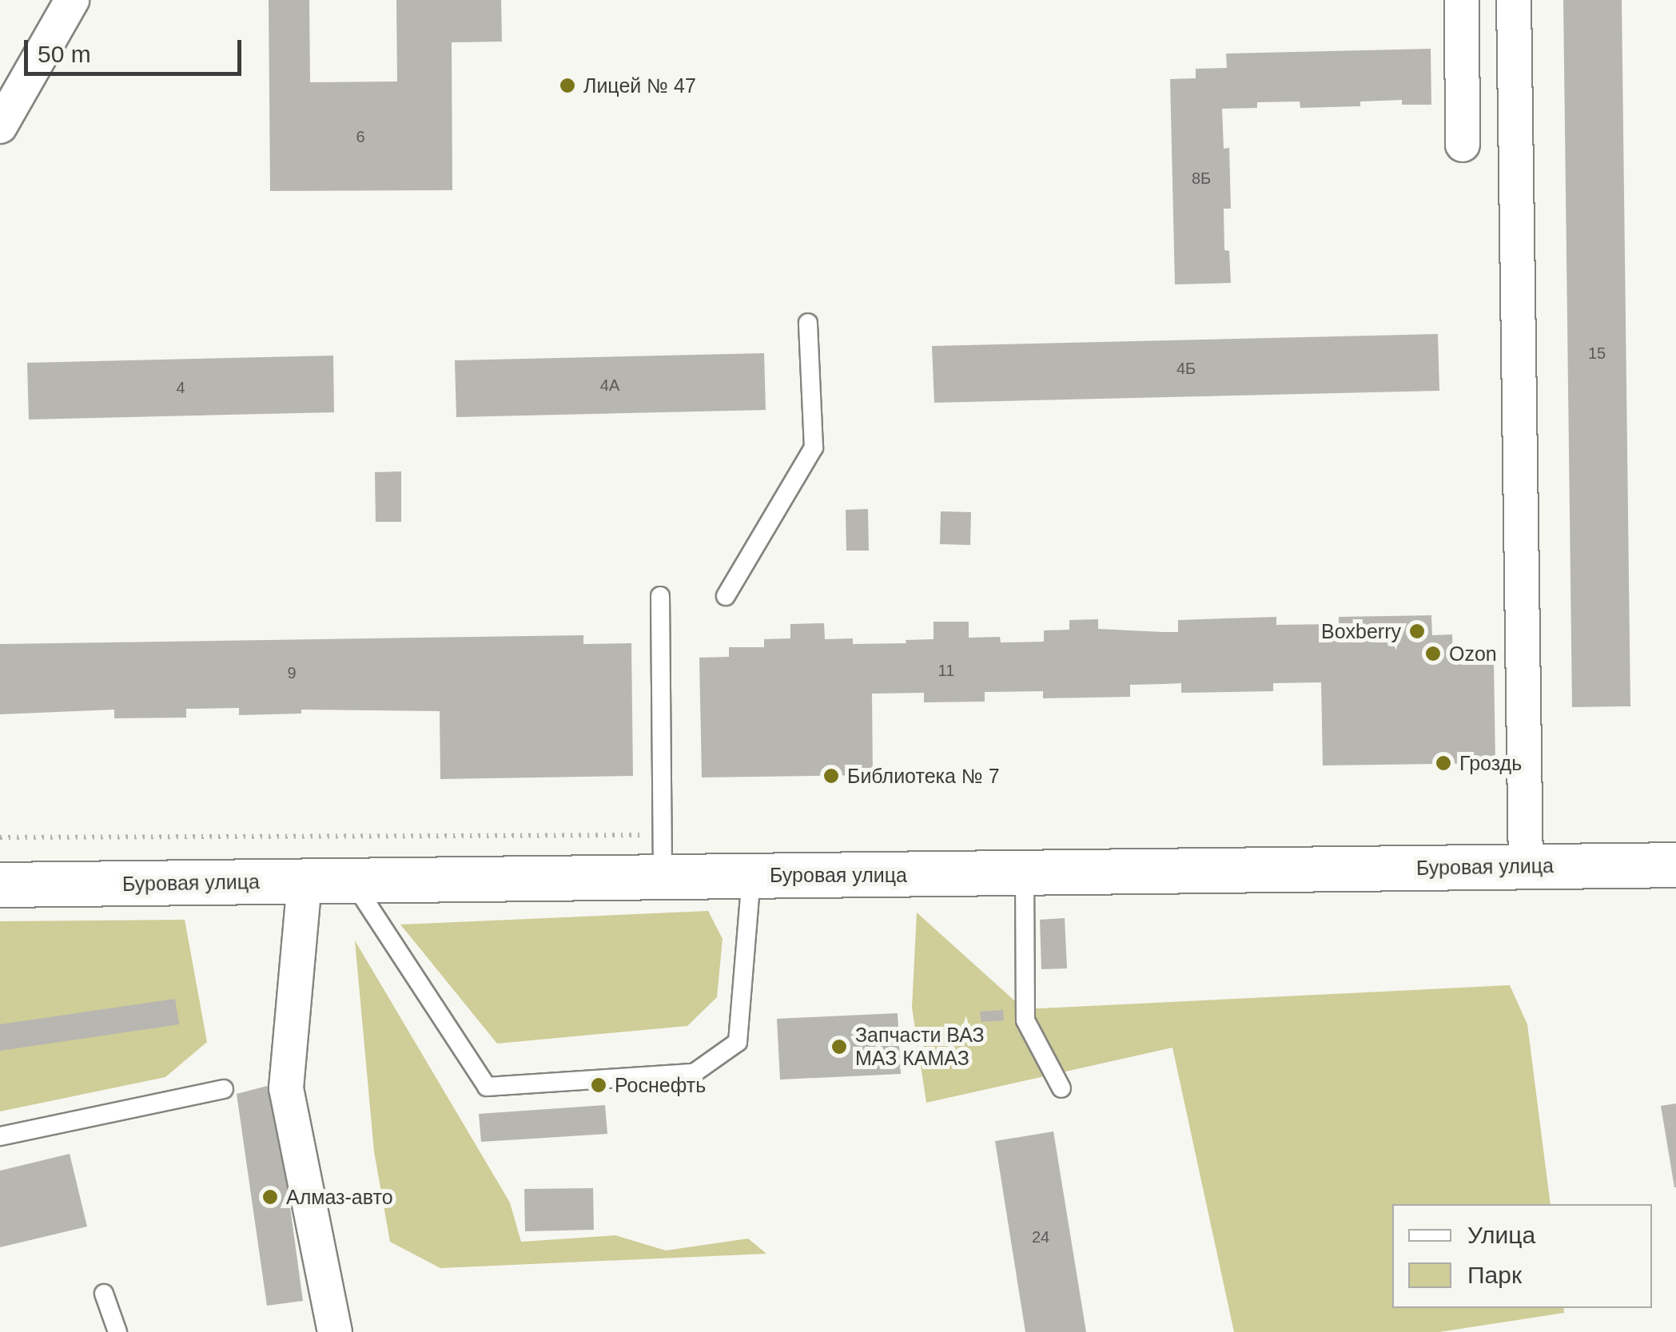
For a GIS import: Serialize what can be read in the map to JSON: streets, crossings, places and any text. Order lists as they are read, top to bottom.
{
  "streets": {
    "main road": ["Буровая улица"]
  },
  "places": [
    "Лицей № 47",
    "Boxberry",
    "Ozon",
    "Гроздь",
    "Библиотека № 7",
    "Запчасти ВАЗ МАЗ КАМАЗ",
    "Роснефть",
    "Алмаз-авто"
  ],
  "house_numbers": [
    "6",
    "8Б",
    "15",
    "4Б",
    "4А",
    "4",
    "11",
    "9",
    "24"
  ],
  "legend": ["Улица", "Парк"],
  "scale_bar": "50 m"
}
